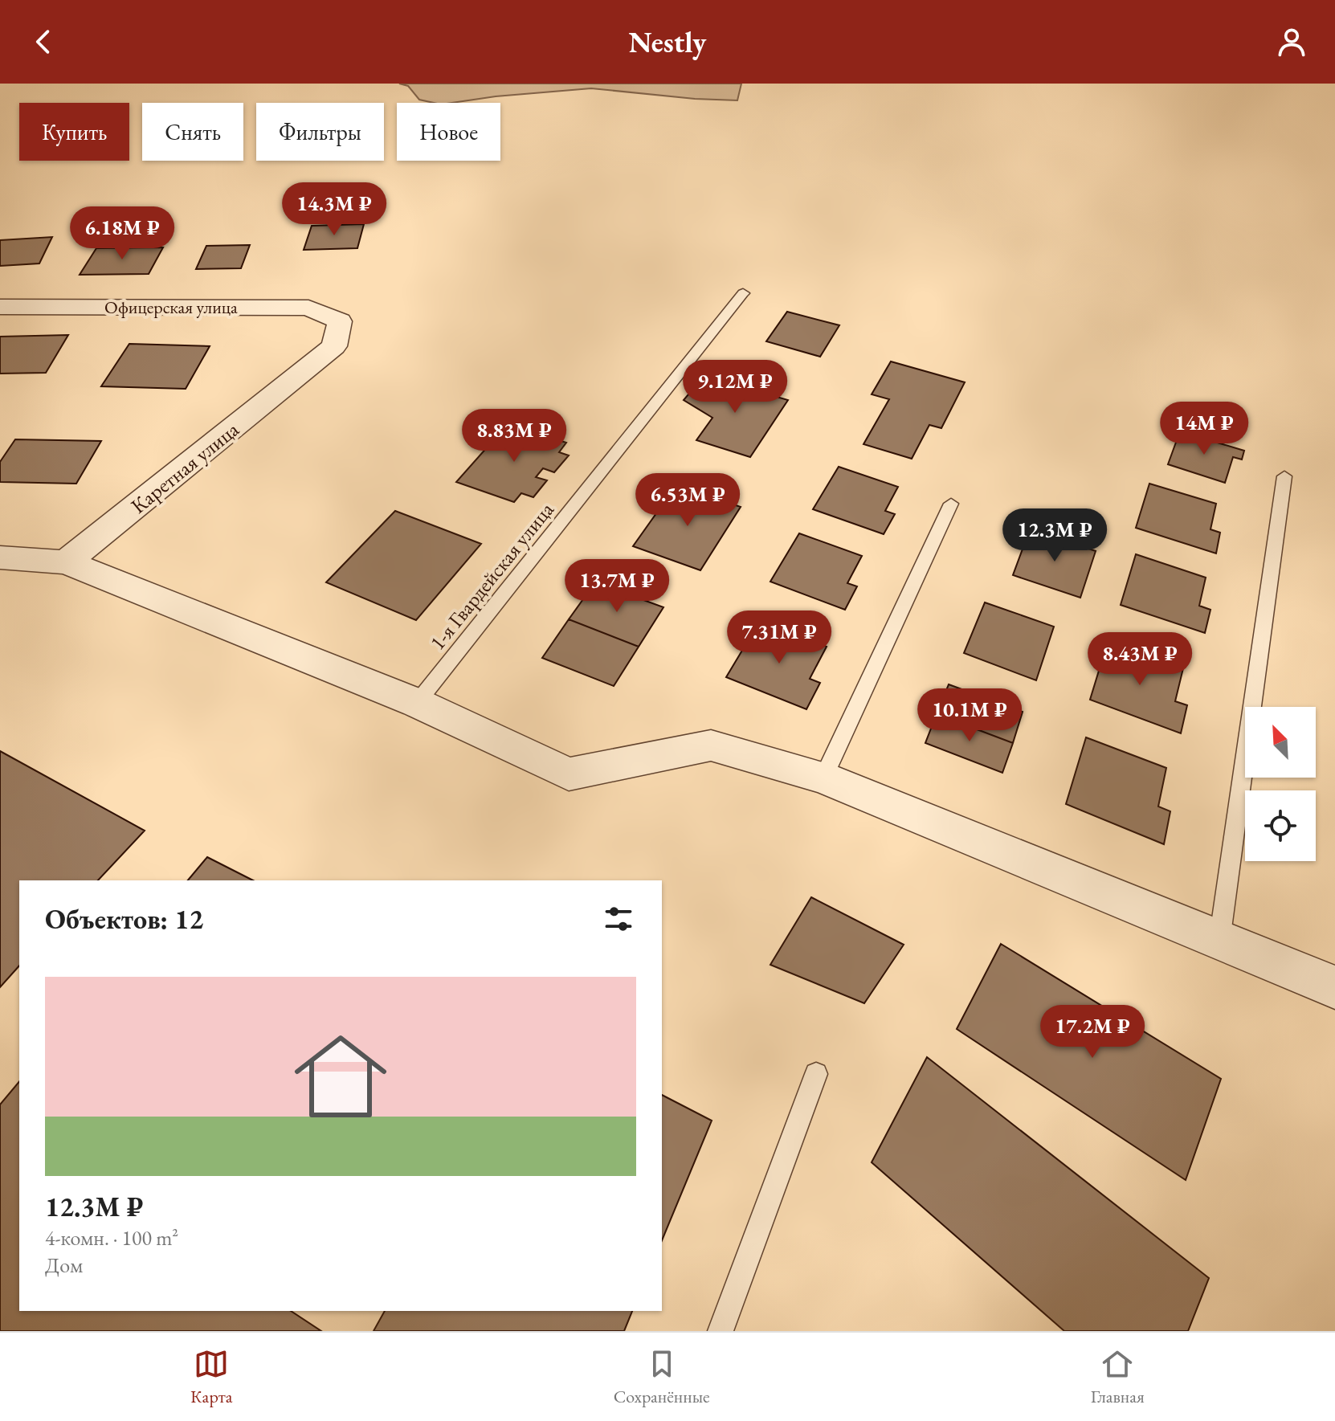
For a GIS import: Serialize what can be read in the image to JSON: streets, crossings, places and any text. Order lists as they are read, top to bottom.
{
  "streets": {
    "street": ["Офицерская улица", "Каретная улица"],
    "lane": ["1-я Гвардейская улица"]
  },
  "crossings": [
    ["Офицерская улица", "Каретная улица"]
  ],
  "north": "top left",
  "page": {
    "header": "Nestly",
    "chip": [
      "Купить",
      "Снять",
      "Фильтры",
      "Новое"
    ],
    "price": [
      "14.3M ₽",
      "6.18M ₽",
      "9.12M ₽",
      "14M ₽",
      "8.83M ₽",
      "6.53M ₽",
      "12.3M ₽",
      "13.7M ₽",
      "7.31M ₽",
      "8.43M ₽",
      "10.1M ₽",
      "17.2M ₽"
    ],
    "heading": "Объектов: 12",
    "list": [
      {
        "name": "12.3M ₽",
        "note": "4-комн. · 100 m² · Дом"
      }
    ],
    "tabs": ["Карта", "Сохранённые", "Главная"]
  }
}
